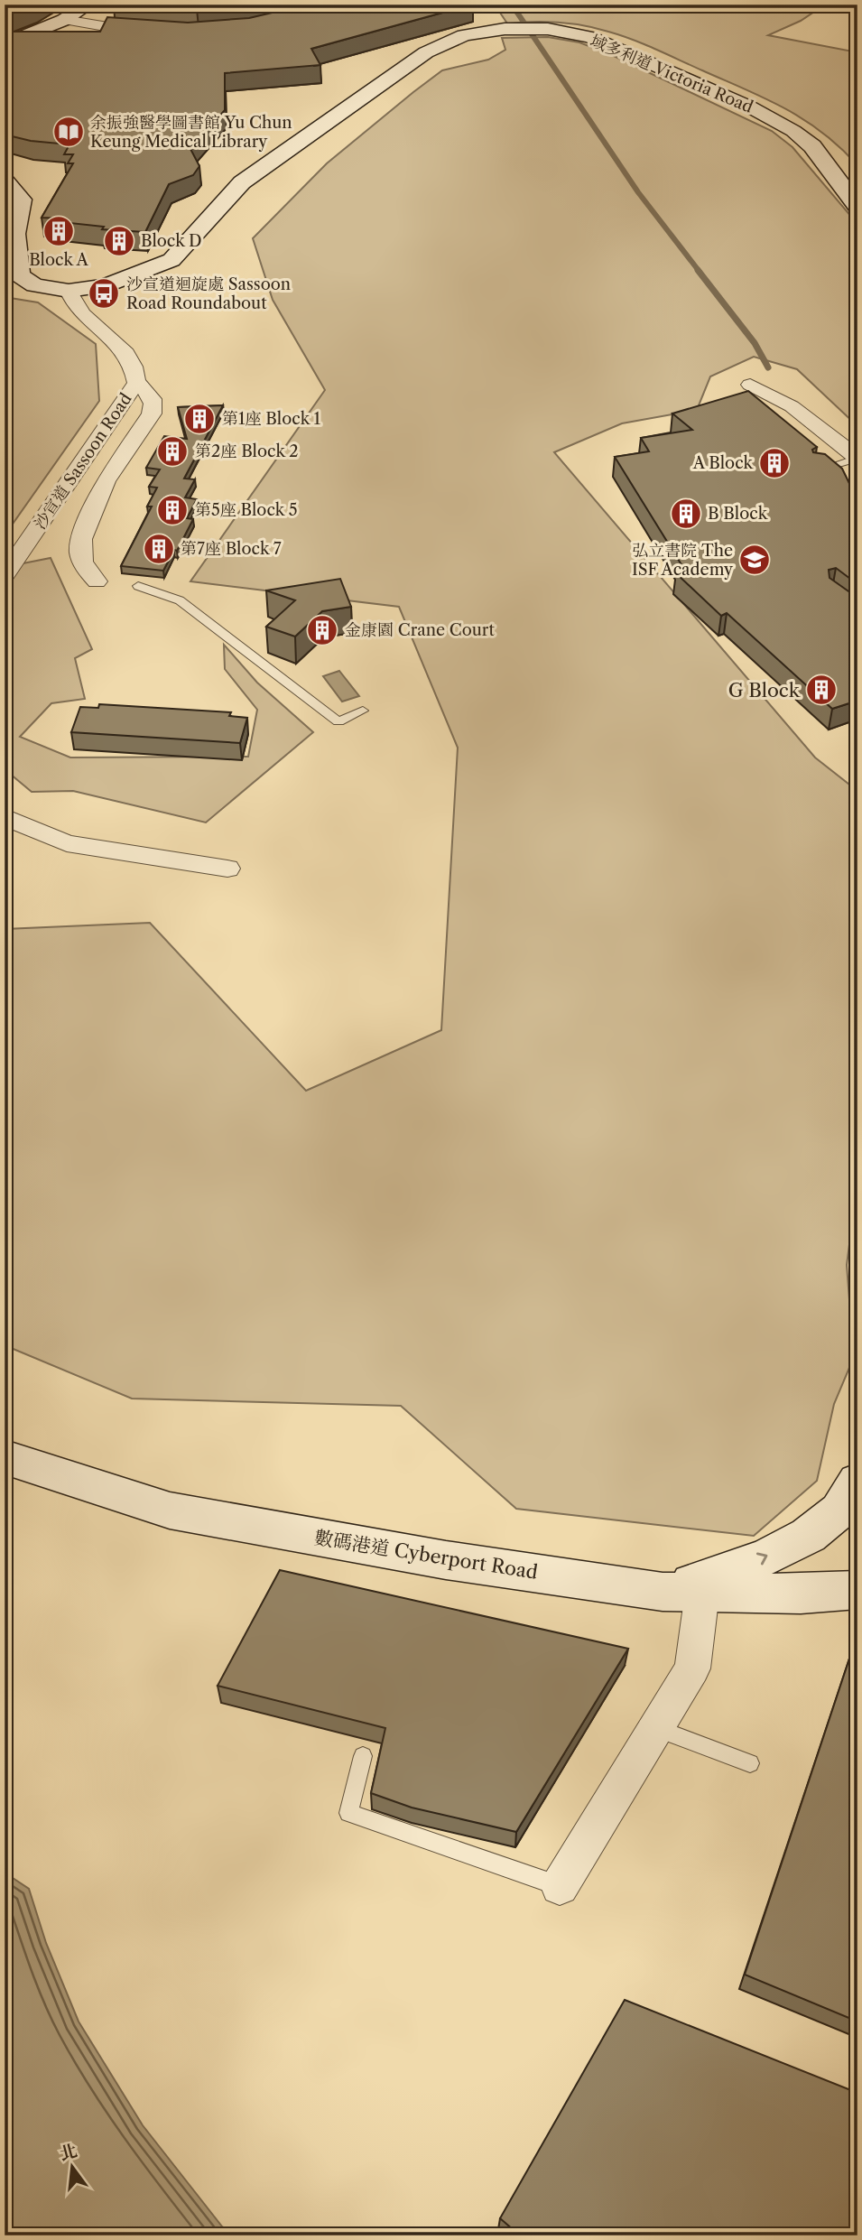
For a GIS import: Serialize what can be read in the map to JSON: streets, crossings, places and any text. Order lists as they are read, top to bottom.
{
  "streets": {
    "main road": ["域多利道 Victoria Road", "數碼港道 Cyberport Road"],
    "street": ["沙宣道 Sassoon Road"]
  },
  "crossings": [
    ["域多利道 Victoria Road", "沙宣道 Sassoon Road"]
  ],
  "places": {
    "library": ["余振強醫學圖書館 Yu Chun Keung Medical Library"],
    "building": [
      "Block A",
      "Block D",
      "第1座 Block 1",
      "第2座 Block 2",
      "A Block",
      "第5座 Block 5",
      "B Block",
      "第7座 Block 7",
      "金康園 Crane Court",
      "G Block"
    ],
    "bus stop": ["沙宣道迴旋處 Sassoon Road Roundabout"],
    "school or university": ["弘立書院 The ISF Academy"]
  },
  "north": "top"
}
